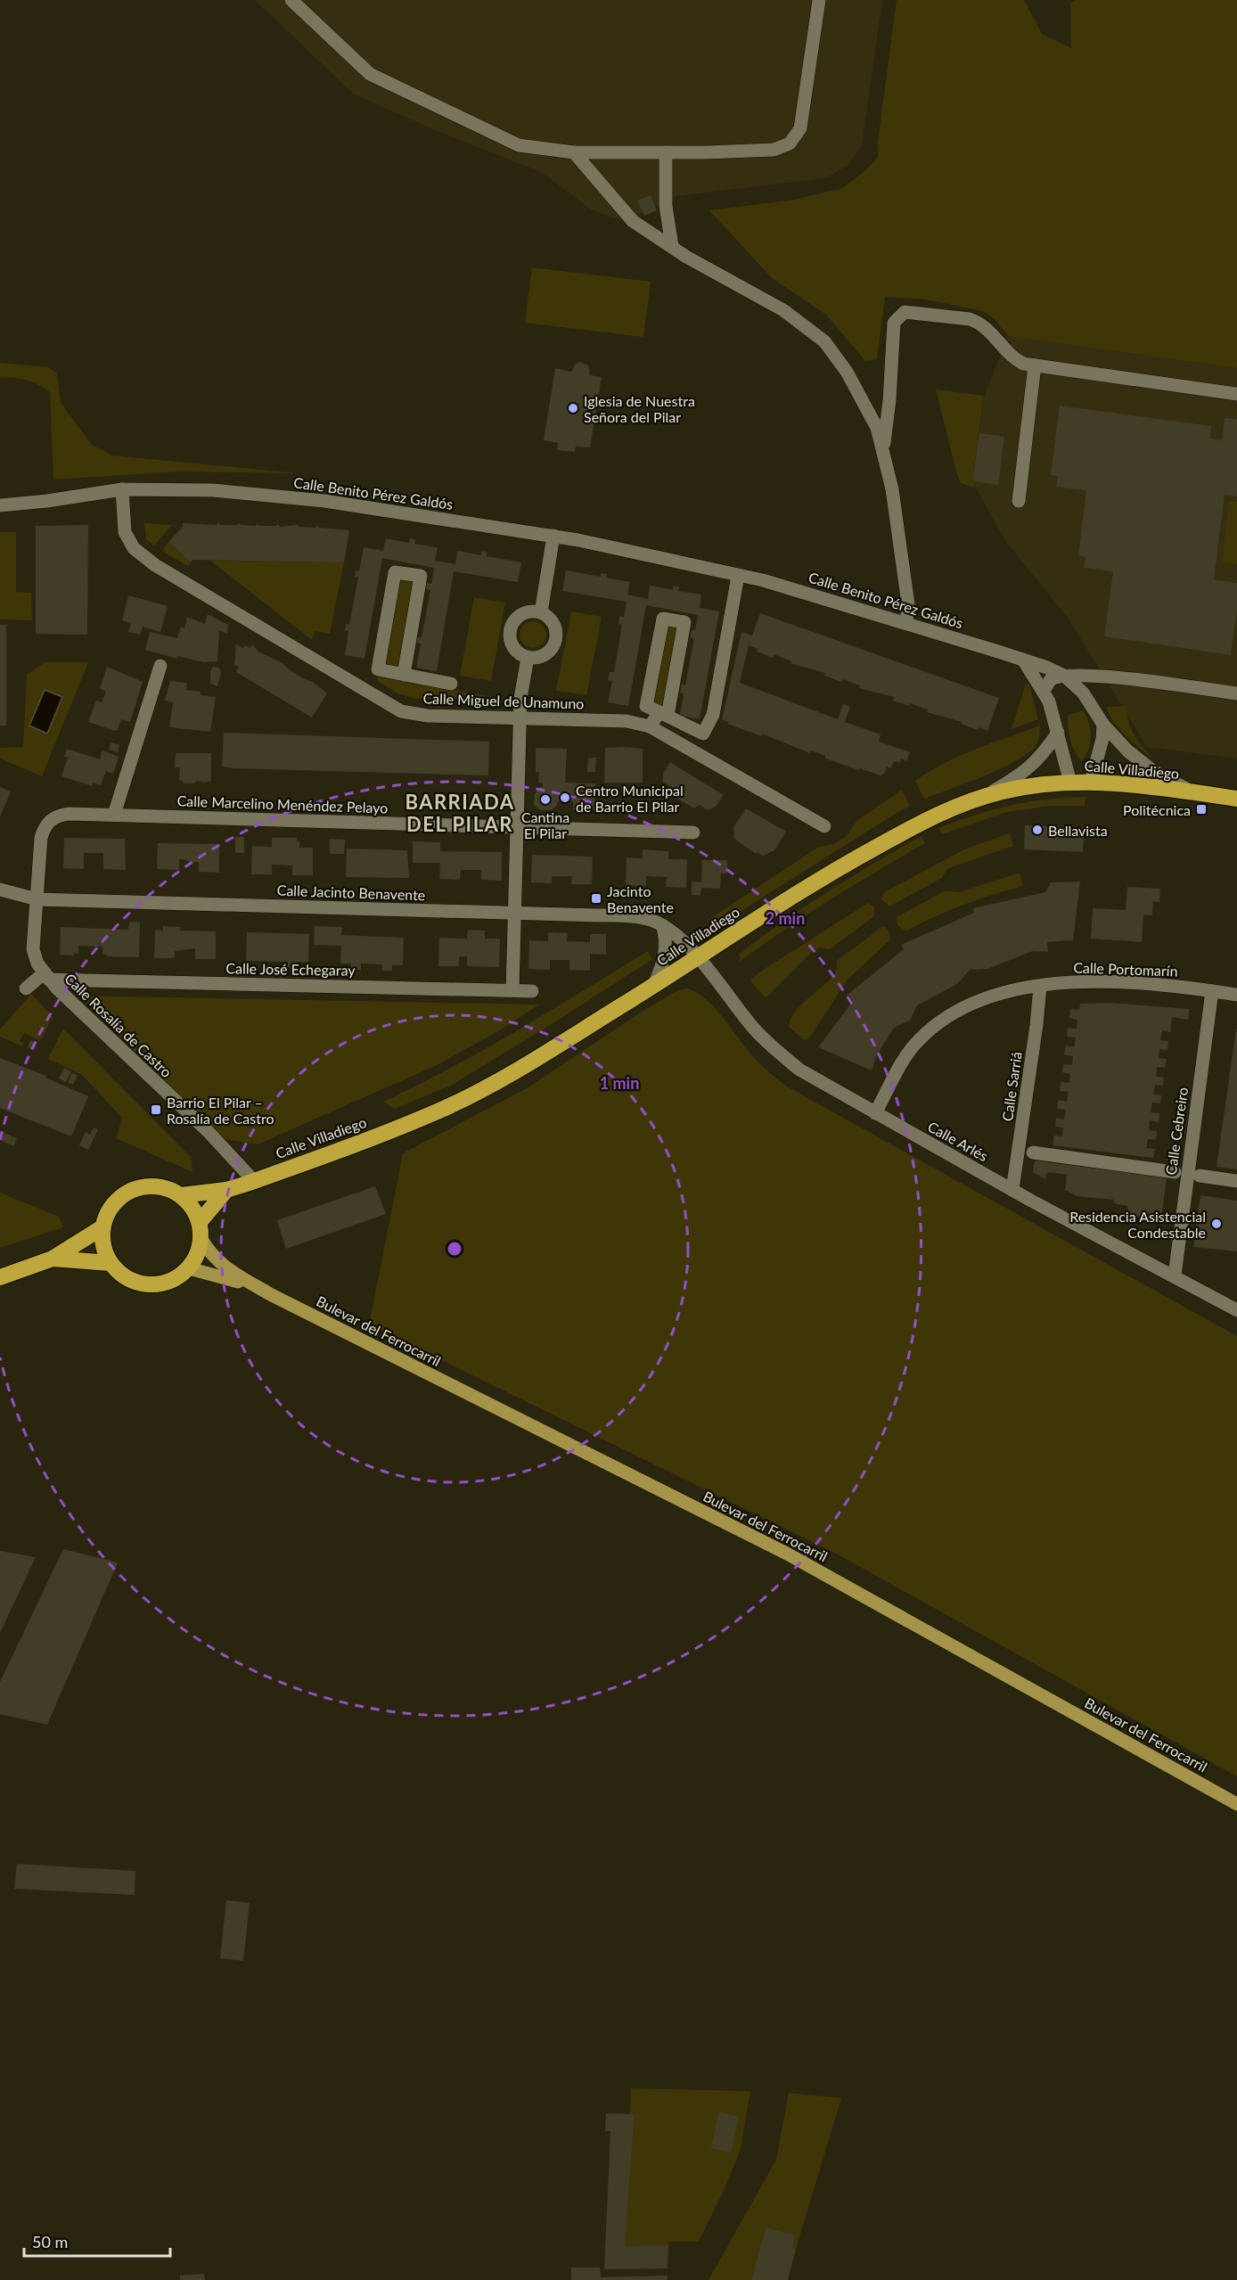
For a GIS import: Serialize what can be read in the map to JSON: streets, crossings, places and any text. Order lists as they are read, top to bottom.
{
  "streets": {
    "highway": ["Calle Villadiego"],
    "main road": ["Bulevar del Ferrocarril"],
    "street": [
      "Calle Benito Pérez Galdós",
      "Calle Miguel de Unamuno",
      "Calle Marcelino Menéndez Pelayo",
      "Calle Jacinto Benavente",
      "Calle José Echegaray",
      "Calle Portomarín",
      "Calle Rosalía de Castro",
      "Calle Sarriá",
      "Calle Cebreiro",
      "Calle Arlés"
    ]
  },
  "crossings": [
    ["Calle Benito Pérez Galdós", "Calle Miguel de Unamuno"],
    ["Calle Benito Pérez Galdós", "Calle Villadiego"],
    ["Calle Villadiego", "Calle Jacinto Benavente"],
    ["Calle Villadiego", "Calle Rosalía de Castro"],
    ["Calle Villadiego", "Calle Arlés"],
    ["Calle Villadiego", "Bulevar del Ferrocarril"],
    ["Calle Marcelino Menéndez Pelayo", "Calle Jacinto Benavente"],
    ["Calle Marcelino Menéndez Pelayo", "Calle Rosalía de Castro"],
    ["Calle Jacinto Benavente", "Calle Rosalía de Castro"],
    ["Calle Jacinto Benavente", "Calle Arlés"],
    ["Calle José Echegaray", "Calle Rosalía de Castro"],
    ["Calle Portomarín", "Calle Sarriá"],
    ["Calle Portomarín", "Calle Cebreiro"],
    ["Calle Portomarín", "Calle Arlés"],
    ["Calle Sarriá", "Calle Arlés"],
    ["Calle Cebreiro", "Calle Arlés"]
  ],
  "districts": ["BARRIADA DEL PILAR"],
  "places": {
    "other": [
      "Iglesia de Nuestra Señora del Pilar",
      "Centro Municipal de Barrio El Pilar",
      "Cantina El Pilar",
      "Bellavista",
      "Residencia Asistencial Condestable"
    ],
    "transit": ["Politécnica", "Jacinto Benavente", "Barrio El Pilar – Rosalía de Castro"]
  },
  "scale_bar": "50 m",
  "rings": ["2 min", "1 min"]
}
